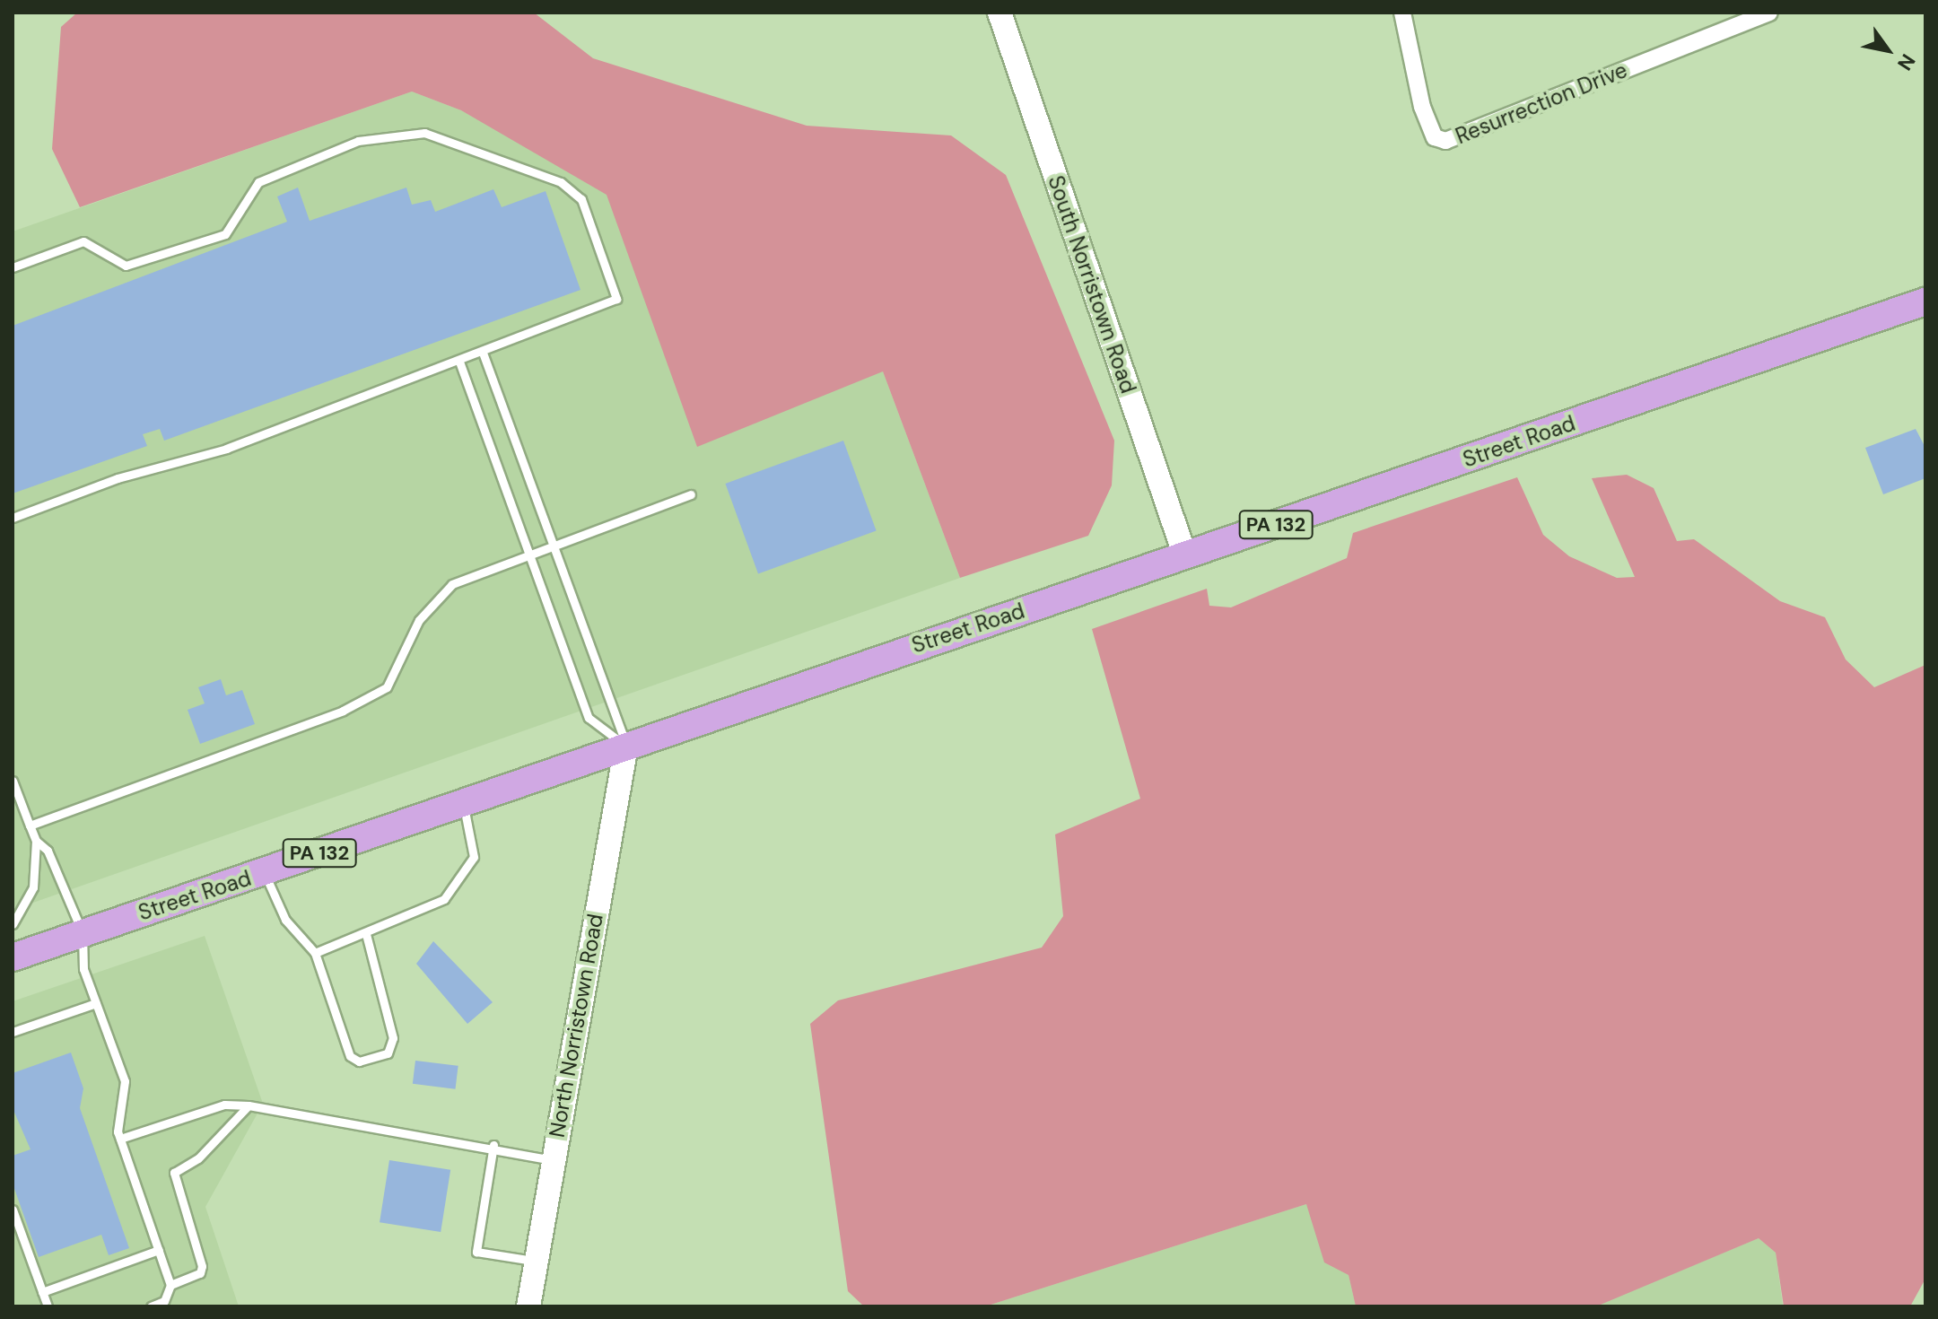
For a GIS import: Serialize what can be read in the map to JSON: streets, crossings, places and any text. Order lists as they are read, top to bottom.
{
  "streets": {
    "main road": ["Street Road", "PA 132"],
    "street": ["Resurrection Drive", "South Norristown Road", "North Norristown Road"]
  },
  "crossings": [
    ["South Norristown Road", "Street Road"],
    ["Street Road", "North Norristown Road"]
  ],
  "north": "bottom right"
}
